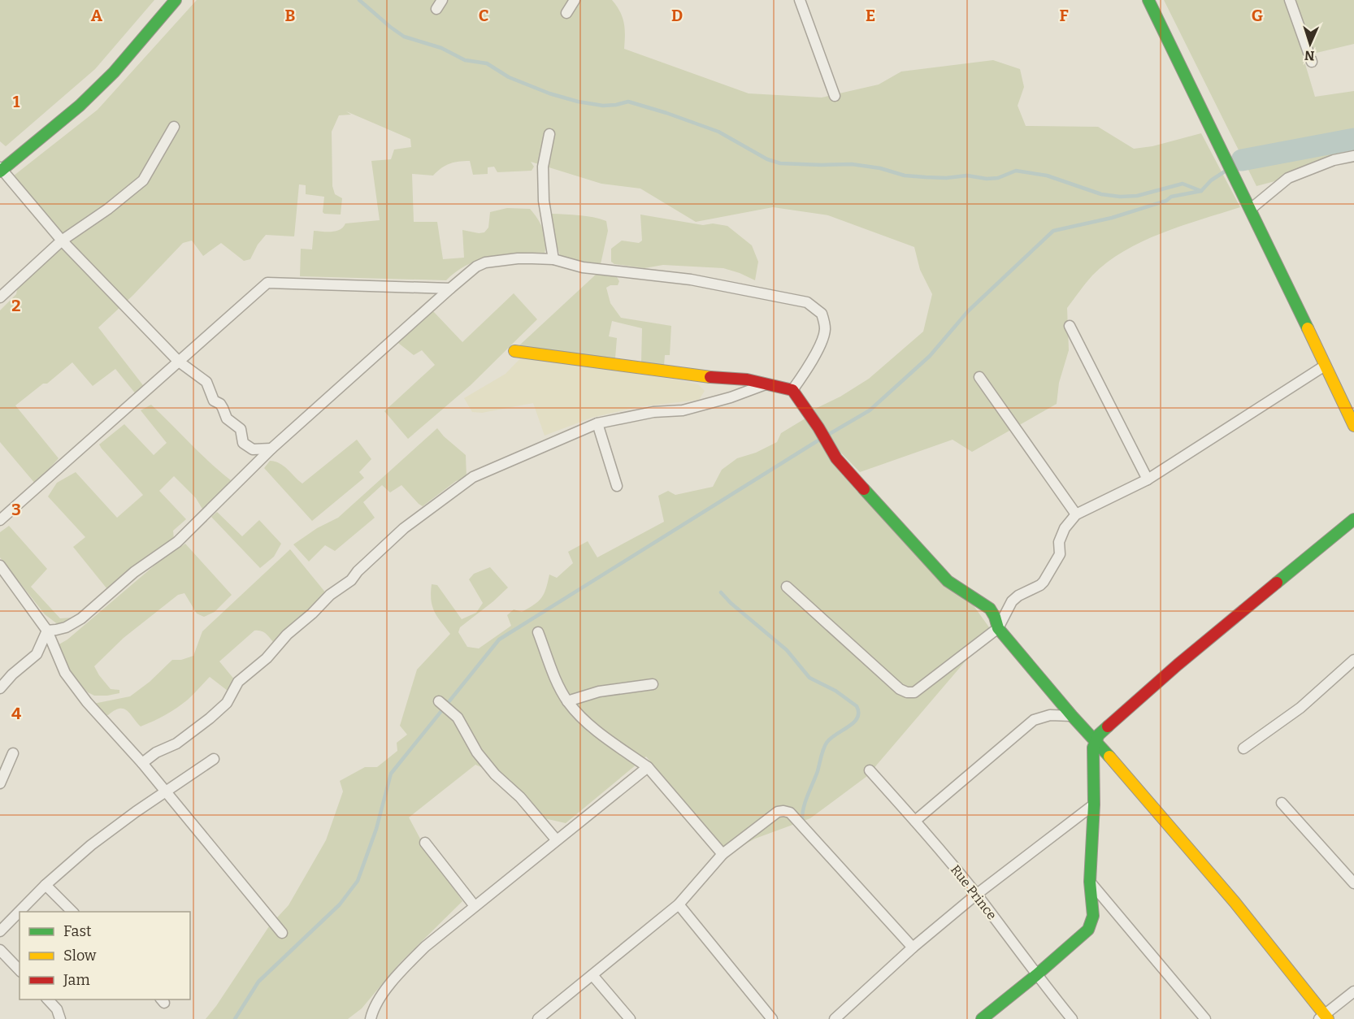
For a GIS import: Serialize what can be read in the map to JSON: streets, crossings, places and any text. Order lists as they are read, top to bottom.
{
  "streets": {
    "street": ["Rue Prince"]
  },
  "legend": ["Fast", "Slow", "Jam"],
  "north": "bottom",
  "grid": {
    "columns": [
      "A",
      "B",
      "C",
      "D",
      "E",
      "F",
      "G"
    ],
    "rows": [
      "1",
      "2",
      "3",
      "4"
    ]
  }
}
